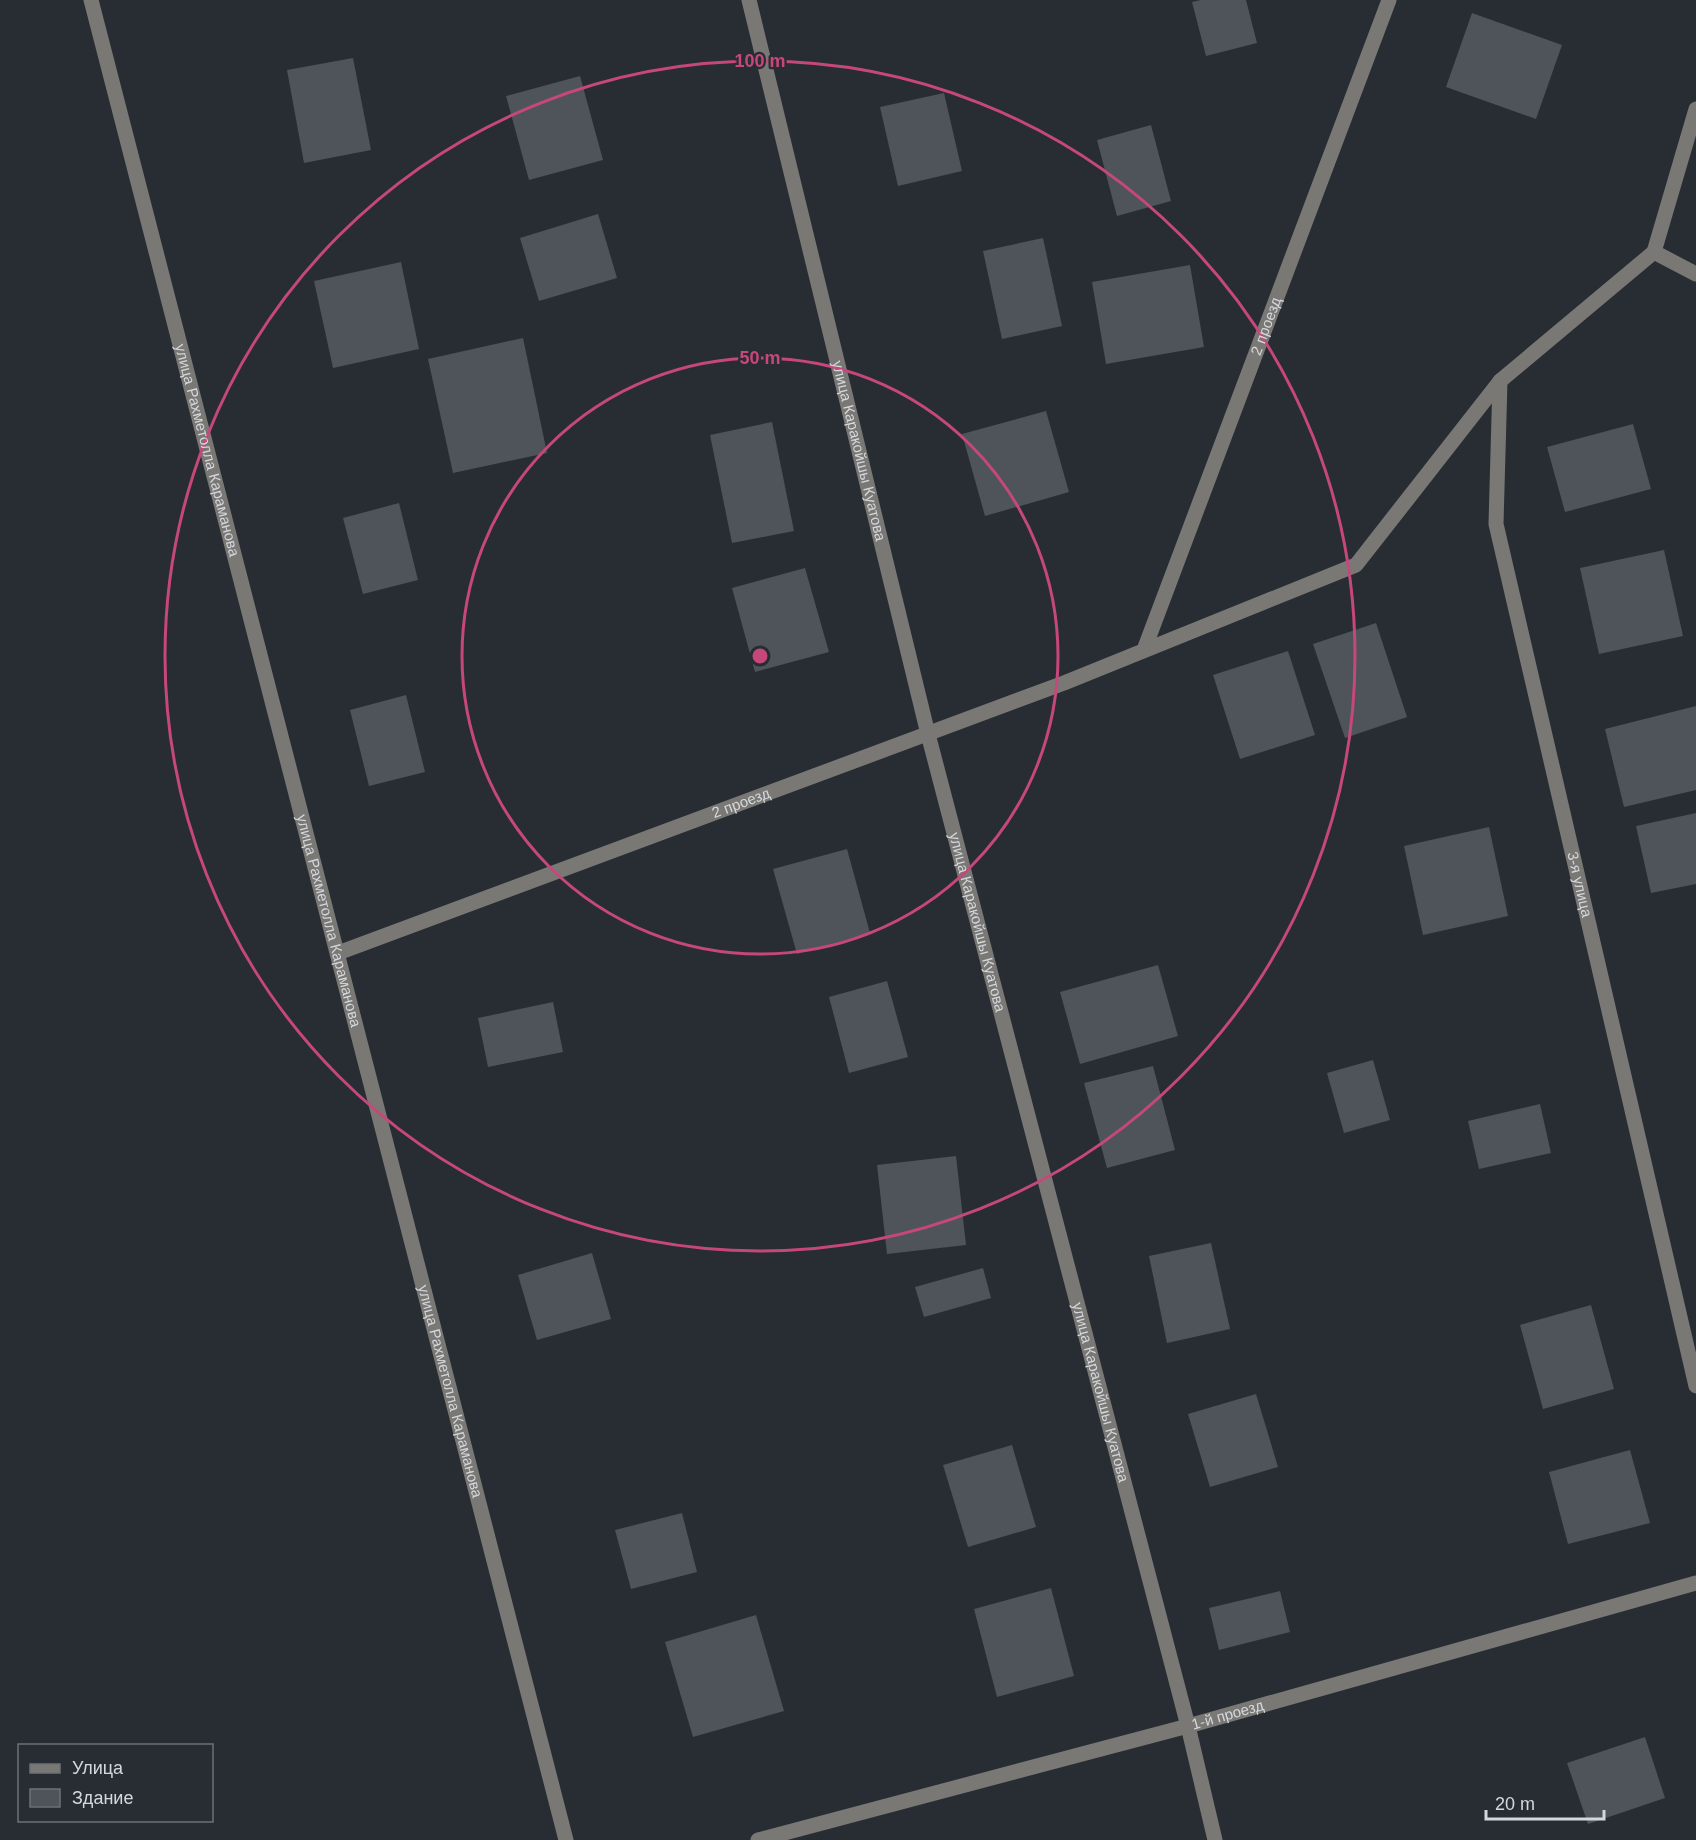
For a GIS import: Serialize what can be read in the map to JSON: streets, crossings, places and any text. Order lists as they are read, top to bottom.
{
  "streets": {
    "street": [
      "2 проезд",
      "улица Рахметолла Караманова",
      "улица Каракойшы Куатова",
      "3-я улица",
      "1-й проезд"
    ]
  },
  "crossings": [
    ["2 проезд", "улица Рахметолла Караманова"],
    ["2 проезд", "улица Каракойшы Куатова"],
    ["2 проезд", "3-я улица"],
    ["улица Каракойшы Куатова", "1-й проезд"]
  ],
  "legend": ["Улица", "Здание"],
  "scale_bar": "20 m",
  "rings": ["100 m", "50 m"]
}
